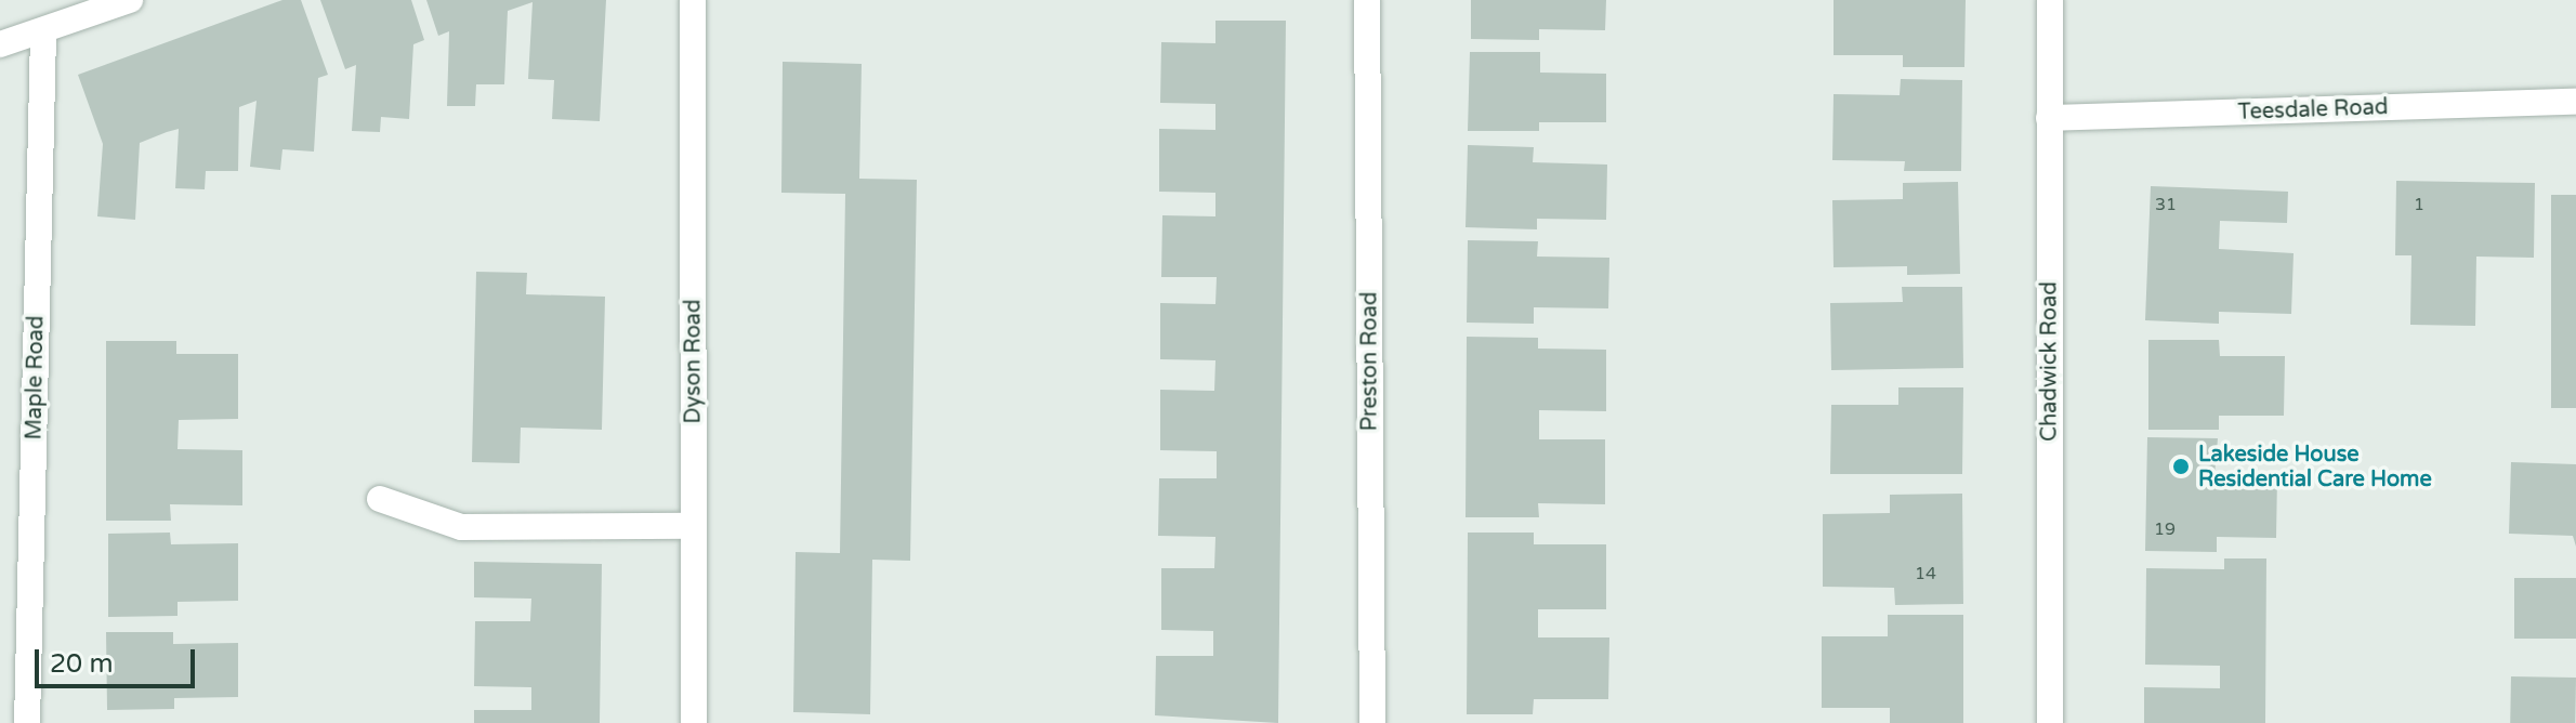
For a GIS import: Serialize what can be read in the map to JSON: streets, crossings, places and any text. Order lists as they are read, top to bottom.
{
  "streets": {
    "street": [
      "Teesdale Road",
      "Dyson Road",
      "Preston Road",
      "Chadwick Road",
      "Maple Road"
    ]
  },
  "crossings": [
    ["Teesdale Road", "Chadwick Road"]
  ],
  "places": ["Lakeside House Residential Care Home"],
  "house_numbers": [
    "31",
    "1",
    "19",
    "14"
  ],
  "scale_bar": "20 m"
}
